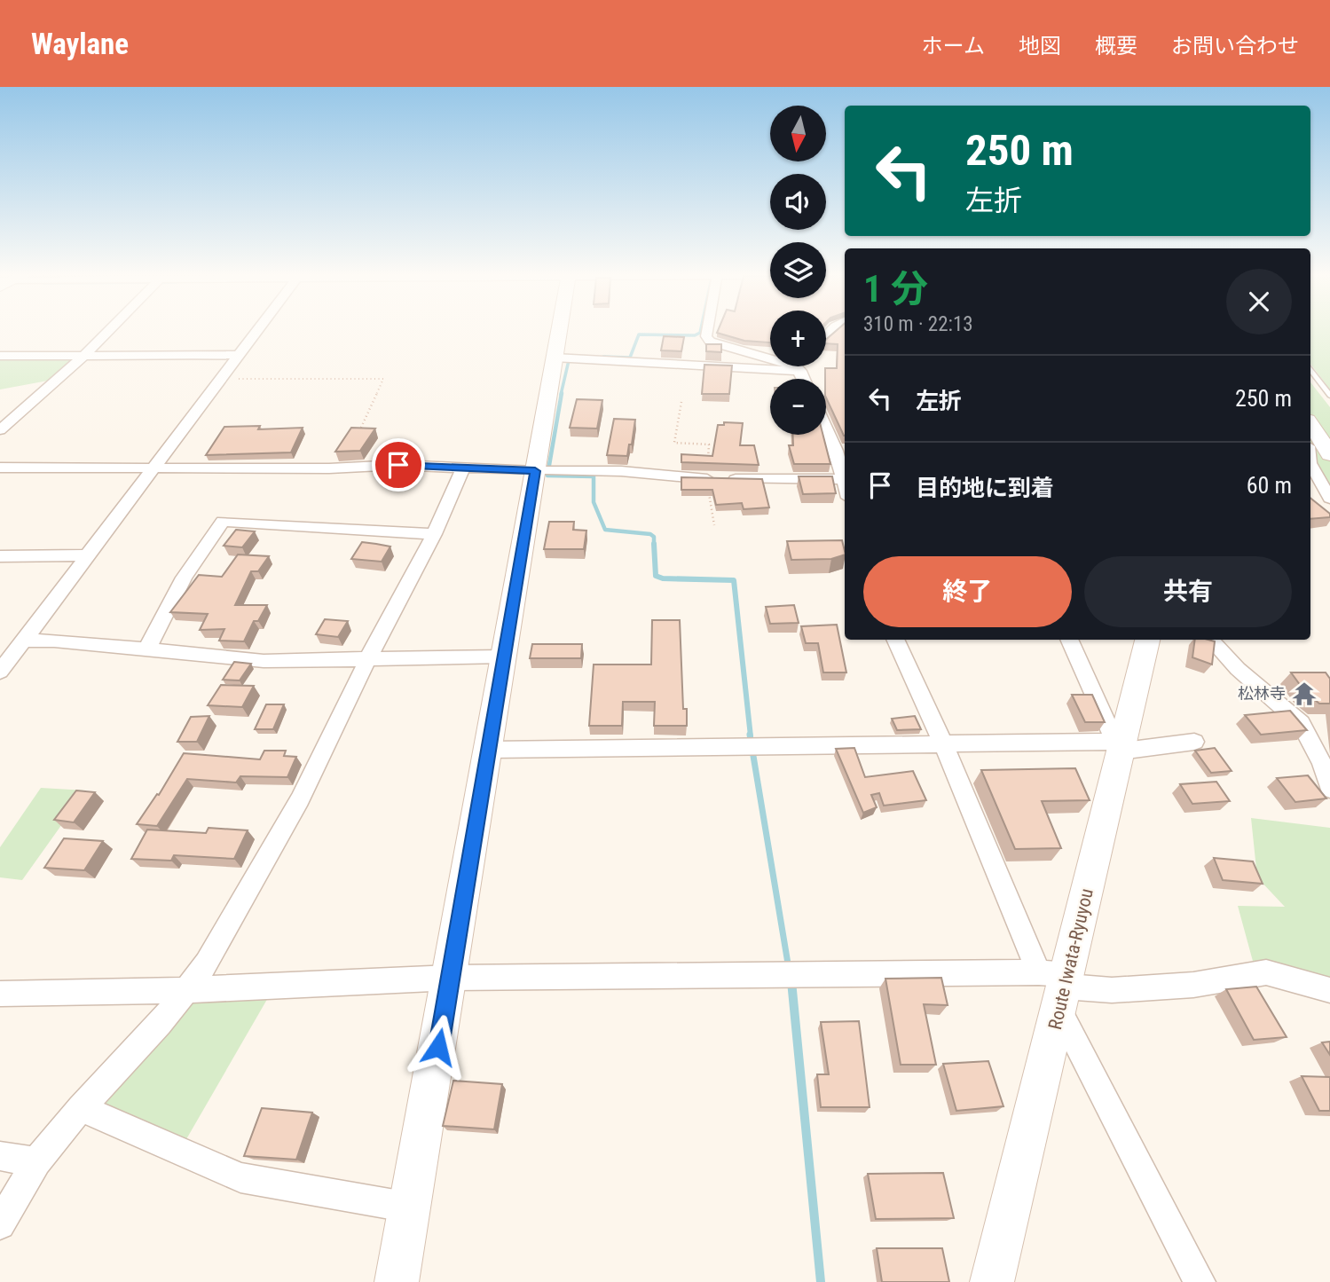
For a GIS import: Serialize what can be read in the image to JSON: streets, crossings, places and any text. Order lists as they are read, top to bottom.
{
  "streets": {
    "street": ["Route Iwata-Ryuyou"]
  },
  "places": {
    "temple": ["松林寺"]
  },
  "north": "bottom",
  "page": {
    "header": "Waylane",
    "nav": [
      "ホーム",
      "地図",
      "概要",
      "お問い合わせ"
    ],
    "map_buttons": ["+", "−"],
    "turn": ["250 m", "左折"],
    "heading": ["1 分", "310 m · 22:13"],
    "list": [
      {
        "name": "左折",
        "value": "250 m"
      },
      {
        "name": "目的地に到着",
        "value": "60 m"
      }
    ],
    "buttons": ["終了", "共有"]
  }
}
